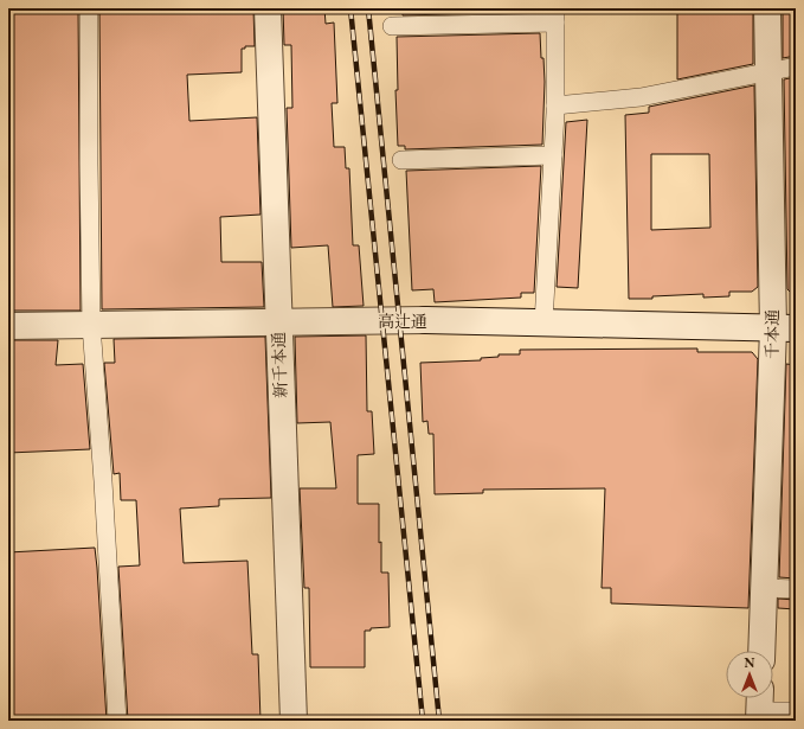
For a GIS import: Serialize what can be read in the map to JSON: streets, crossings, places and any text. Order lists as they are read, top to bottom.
{
  "streets": {
    "street": ["高辻通", "千本通", "新千本通"]
  },
  "crossings": [
    ["高辻通", "千本通"],
    ["高辻通", "新千本通"]
  ],
  "north": "top"
}
